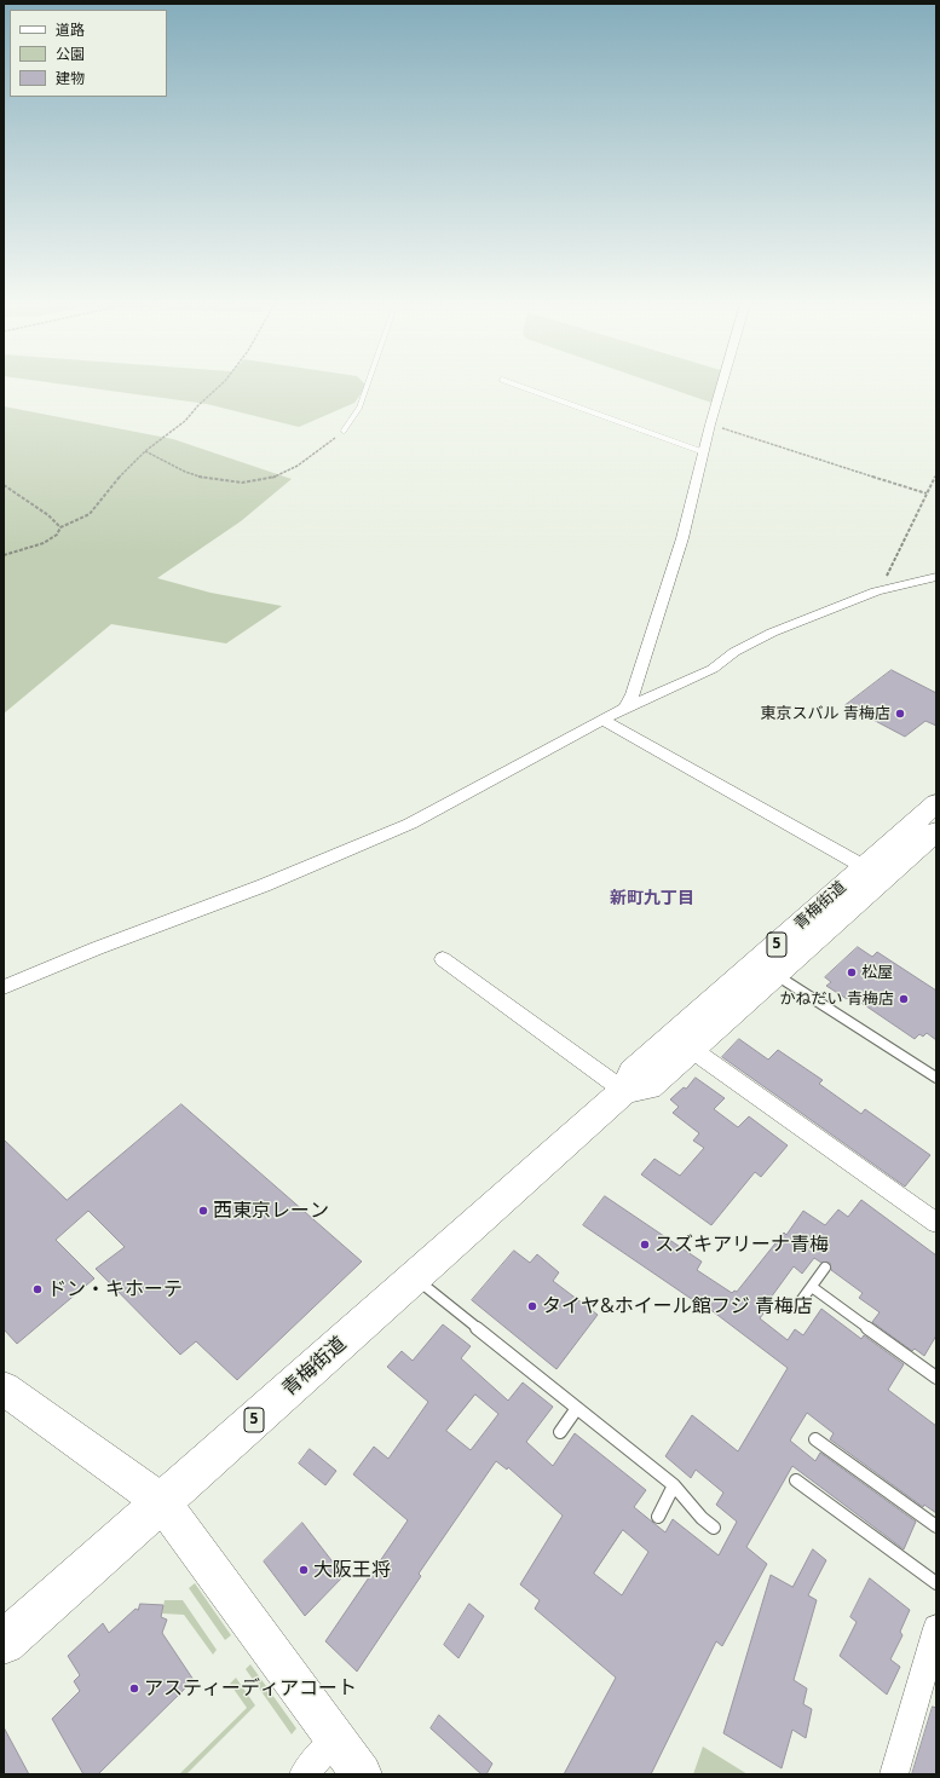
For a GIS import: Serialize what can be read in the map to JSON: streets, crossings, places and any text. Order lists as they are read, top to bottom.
{
  "streets": {
    "main road": ["青梅街道", "5"]
  },
  "districts": ["新町九丁目"],
  "places": [
    "東京スバル 青梅店",
    "松屋",
    "かねだい 青梅店",
    "西東京レーン",
    "スズキアリーナ青梅",
    "ドン・キホーテ",
    "タイヤ&ホイール館フジ 青梅店",
    "大阪王将",
    "アスティーディアコート"
  ],
  "legend": ["道路", "公園", "建物"]
}
